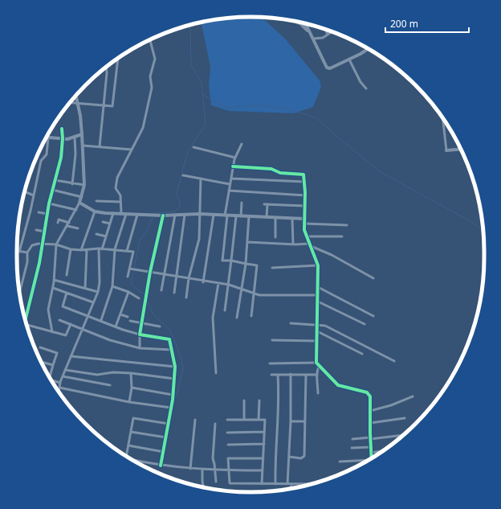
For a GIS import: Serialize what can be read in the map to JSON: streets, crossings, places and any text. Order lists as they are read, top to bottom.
{
  "scale_bar": "200 m"
}
